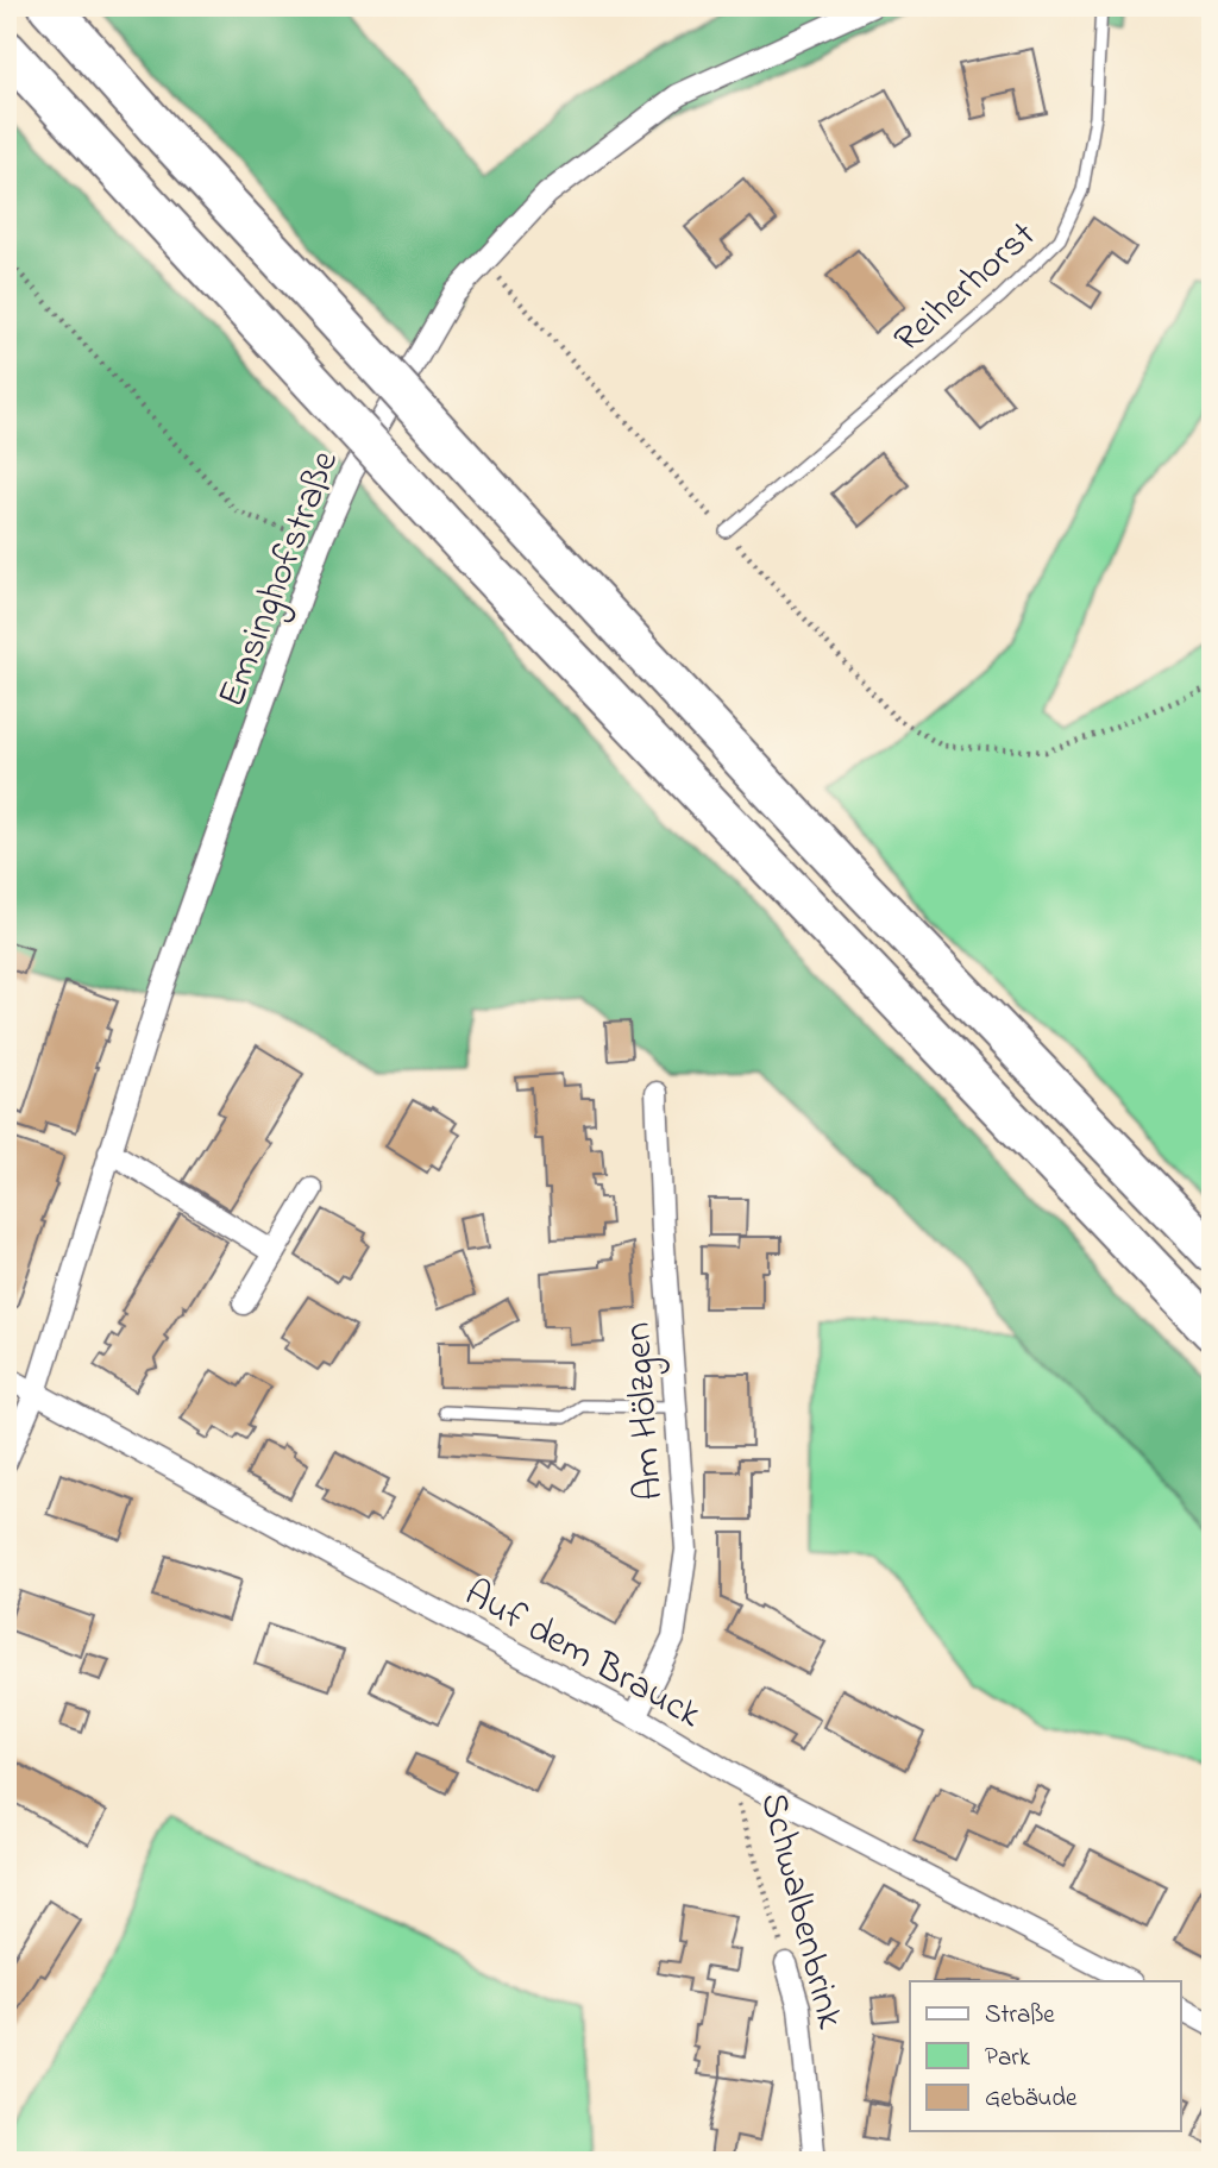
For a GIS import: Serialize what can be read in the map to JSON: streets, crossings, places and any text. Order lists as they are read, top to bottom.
{
  "streets": {
    "street": [
      "Emsinghofstraße",
      "Am Hölzgen",
      "Auf dem Brauck",
      "Schwalbenbrink"
    ],
    "lane": ["Reiherhorst"]
  },
  "crossings": [
    ["Emsinghofstraße", "Auf dem Brauck"],
    ["Am Hölzgen", "Auf dem Brauck"],
    ["Auf dem Brauck", "Schwalbenbrink"]
  ],
  "legend": ["Straße", "Park", "Gebäude"]
}
